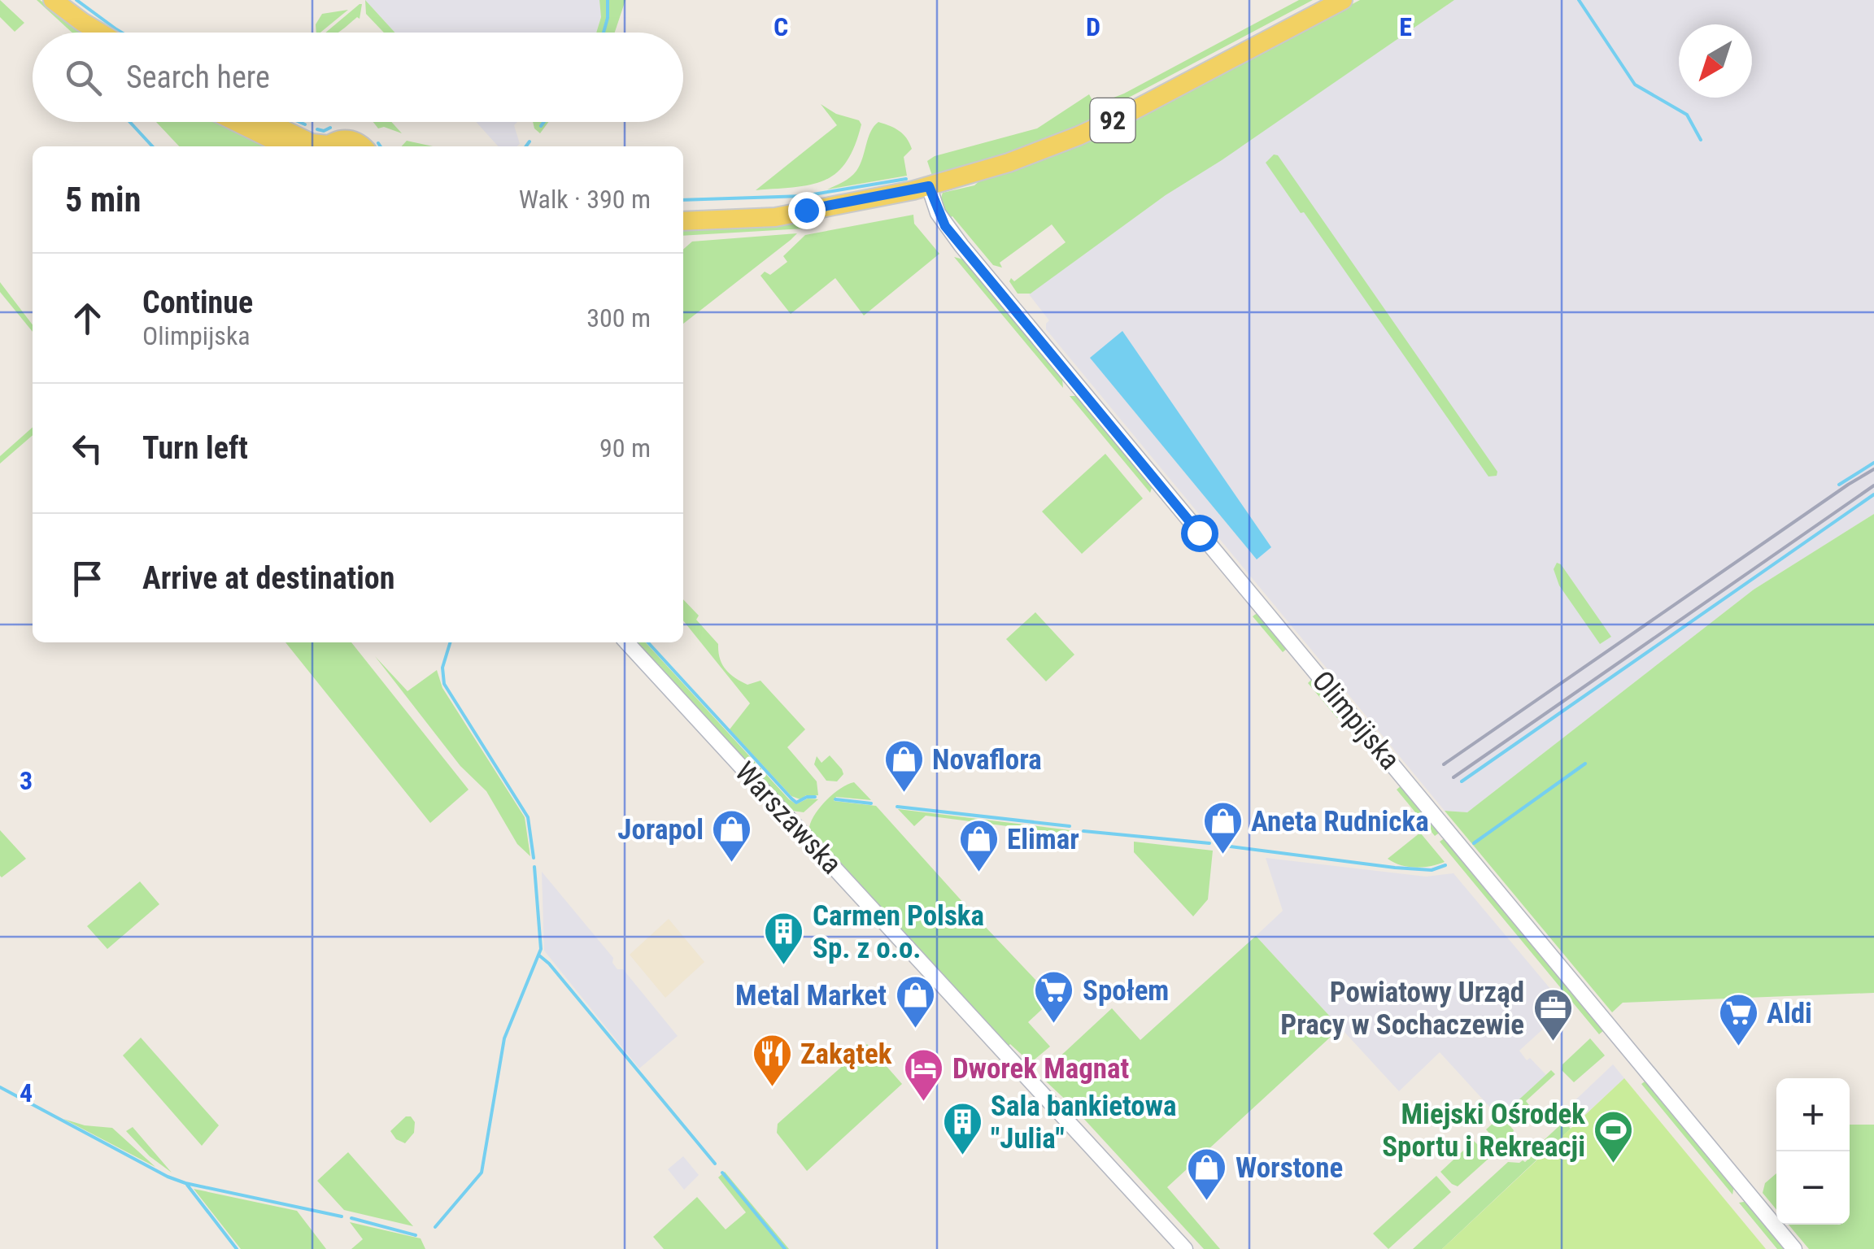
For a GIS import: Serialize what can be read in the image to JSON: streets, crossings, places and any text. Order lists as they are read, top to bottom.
{
  "streets": {
    "main road": ["92"],
    "street": ["Olimpijska", "Warszawska"]
  },
  "crossings": [
    ["92", "Olimpijska"]
  ],
  "places": {
    "shop": [
      "Novaflora",
      "Aneta Rudnicka",
      "Jorapol",
      "Elimar",
      "Metal Market",
      "Worstone"
    ],
    "building": ["Carmen Polska Sp. z o.o.", "Sala bankietowa \"Julia\""],
    "supermarket": ["Społem", "Aldi"],
    "office": ["Powiatowy Urząd Pracy w Sochaczewie"],
    "restaurant": ["Zakątek"],
    "hotel": ["Dworek Magnat"],
    "sports": ["Miejski Ośrodek Sportu i Rekreacji"]
  },
  "north": "bottom left",
  "page": {
    "search": "Search here",
    "heading": ["5 min", "Walk · 390 m"],
    "list": [
      ["Continue", "Olimpijska", "300 m"],
      ["Turn left", "90 m"],
      "Arrive at destination"
    ],
    "map_buttons": ["+", "−"]
  },
  "grid": {
    "columns": ["C", "D", "E"],
    "rows": ["3", "4"]
  }
}
